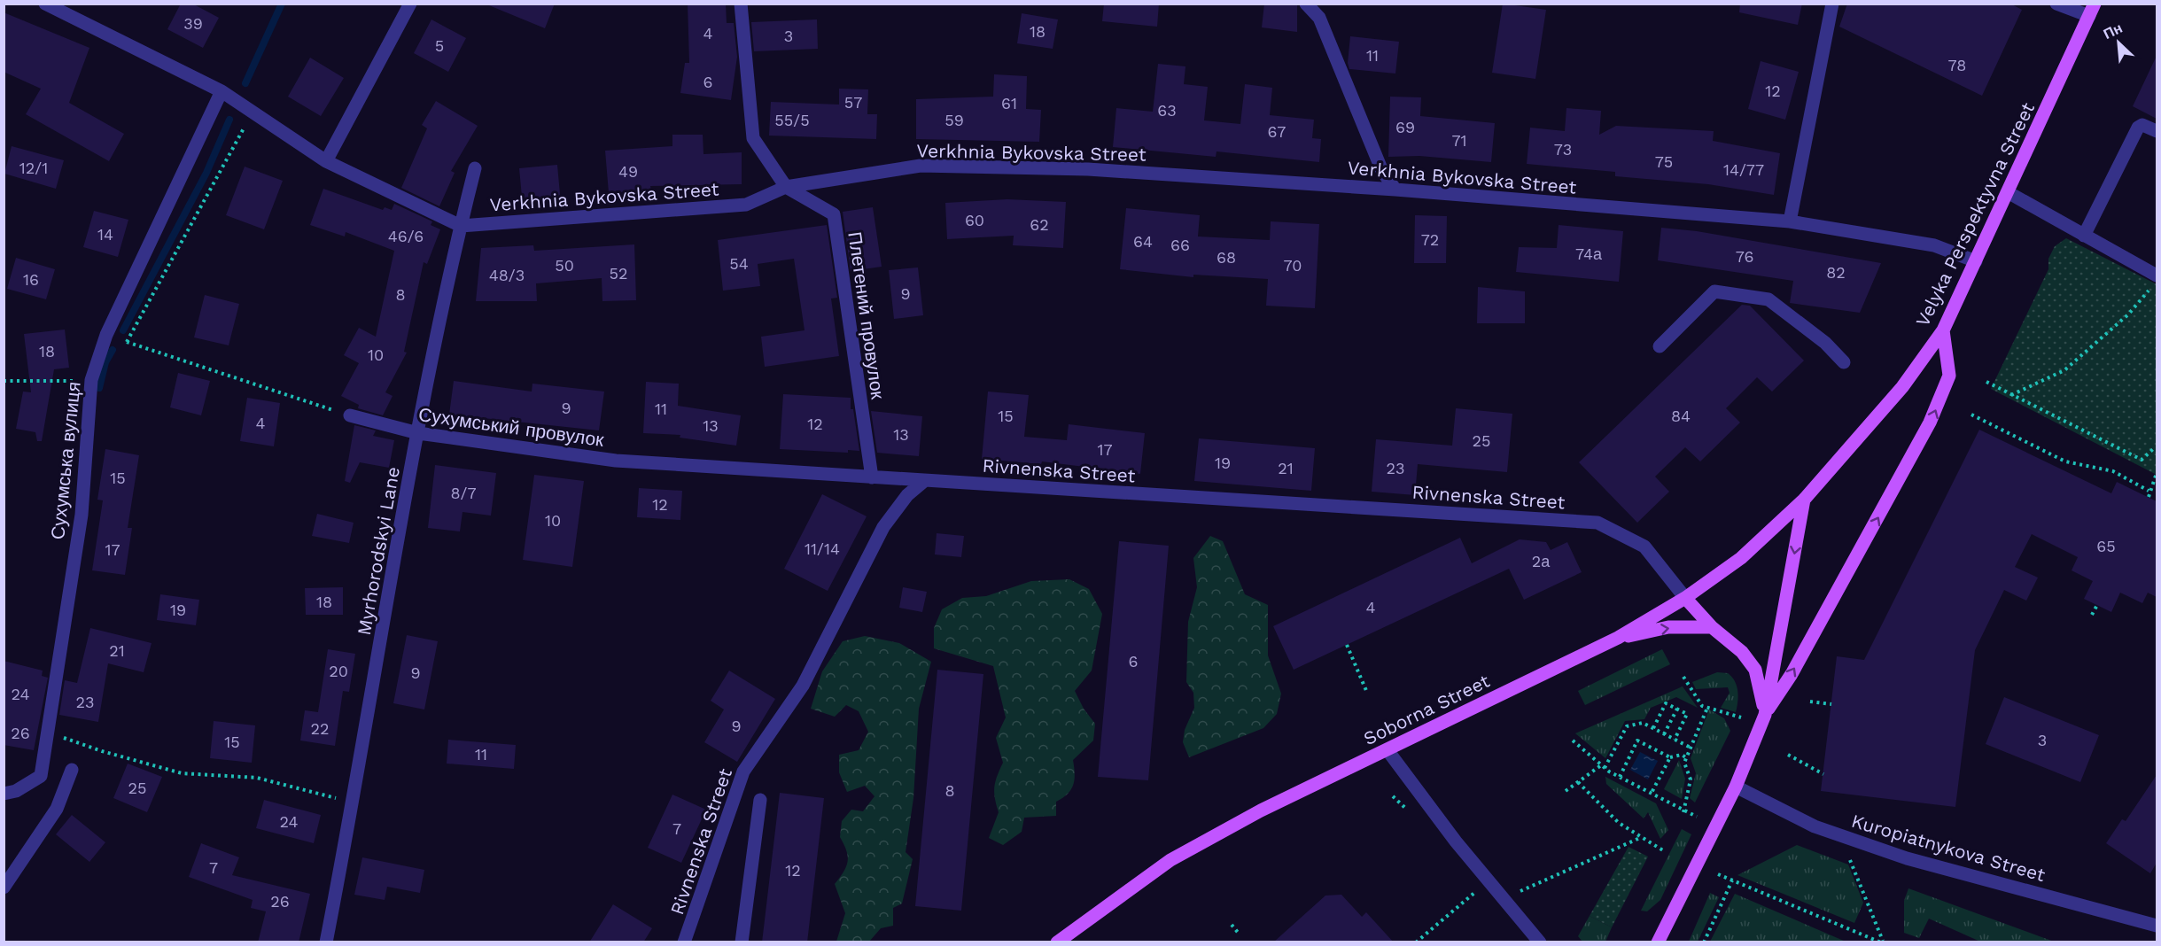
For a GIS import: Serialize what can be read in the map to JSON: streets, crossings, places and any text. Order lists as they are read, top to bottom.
{
  "streets": {
    "main road": ["Velyka Perspektyvna Street", "Soborna Street"],
    "street": [
      "Verkhnia Bykovska Street",
      "Плетений провулок",
      "Сухумський провулок",
      "Сухумська вулиця",
      "Rivnenska Street",
      "Myrhorodskyi Lane",
      "Kuropiatnykova Street"
    ]
  },
  "crossings": [
    ["Verkhnia Bykovska Street", "Velyka Perspektyvna Street"],
    ["Verkhnia Bykovska Street", "Плетений провулок"],
    ["Verkhnia Bykovska Street", "Сухумська вулиця"],
    ["Verkhnia Bykovska Street", "Myrhorodskyi Lane"],
    ["Velyka Perspektyvna Street", "Soborna Street"],
    ["Плетений провулок", "Сухумський провулок"],
    ["Сухумський провулок", "Rivnenska Street"],
    ["Сухумський провулок", "Myrhorodskyi Lane"],
    ["Rivnenska Street", "Soborna Street"]
  ],
  "house_numbers": [
    "39",
    "18",
    "4",
    "3",
    "5",
    "11",
    "78",
    "6",
    "12",
    "57",
    "61",
    "63",
    "55/5",
    "59",
    "69",
    "67",
    "71",
    "73",
    "75",
    "12/1",
    "14/77",
    "49",
    "60",
    "62",
    "14",
    "46/6",
    "72",
    "64",
    "66",
    "74а",
    "76",
    "68",
    "54",
    "50",
    "70",
    "82",
    "52",
    "48/3",
    "16",
    "9",
    "8",
    "18",
    "10",
    "9",
    "11",
    "15",
    "84",
    "4",
    "12",
    "13",
    "13",
    "25",
    "17",
    "19",
    "21",
    "23",
    "15",
    "8/7",
    "12",
    "10",
    "65",
    "11/14",
    "17",
    "2а",
    "18",
    "4",
    "19",
    "21",
    "6",
    "20",
    "9",
    "24",
    "23",
    "9",
    "22",
    "26",
    "3",
    "15",
    "11",
    "25",
    "8",
    "24",
    "7",
    "7",
    "12",
    "26"
  ],
  "north": "top left"
}
